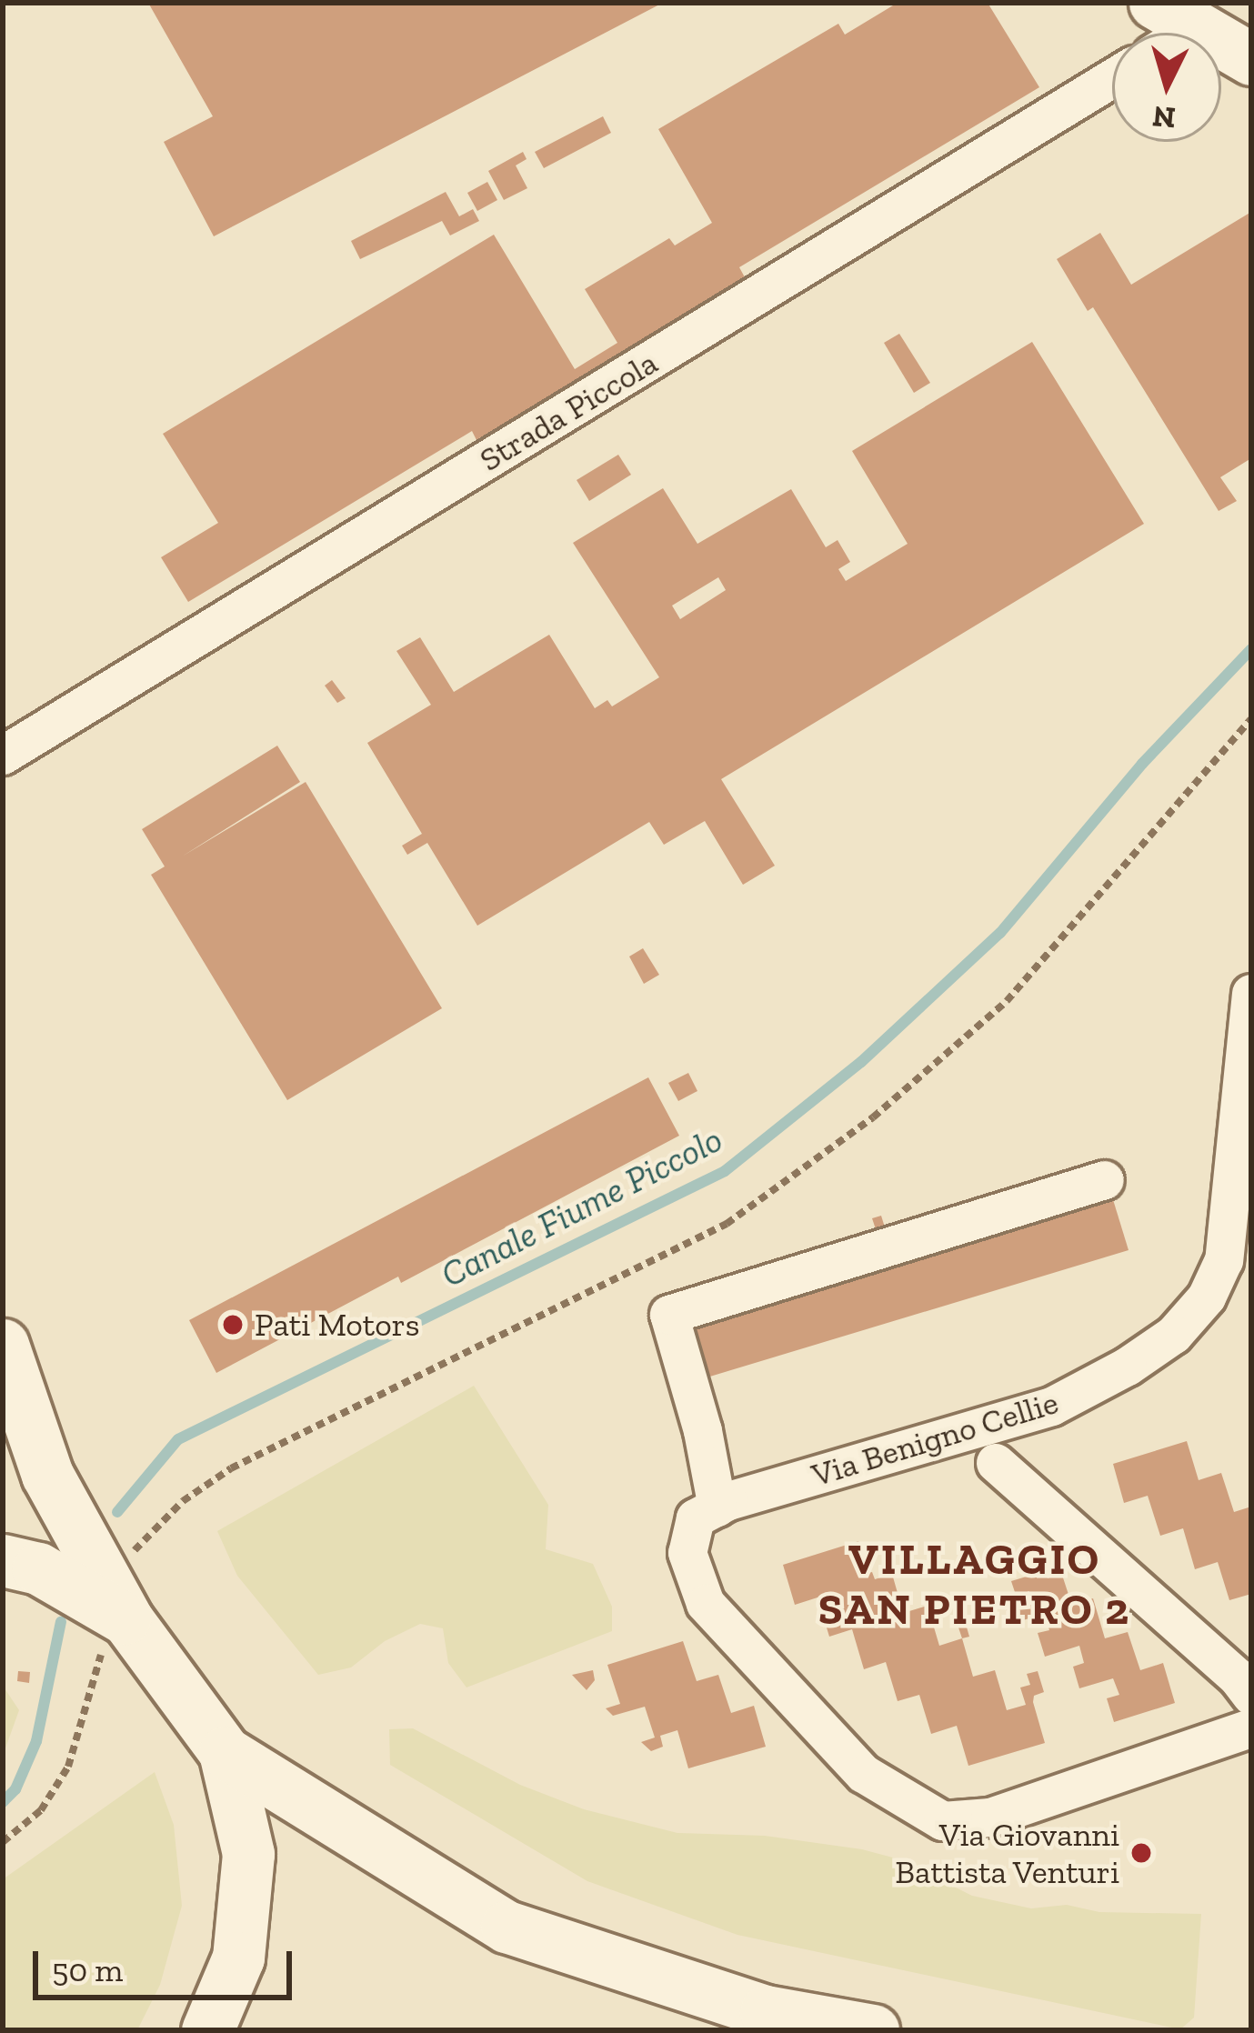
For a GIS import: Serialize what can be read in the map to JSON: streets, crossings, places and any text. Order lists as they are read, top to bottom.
{
  "streets": {
    "street": ["Strada Piccola", "Via Benigno Cellie"]
  },
  "districts": ["VILLAGGIO SAN PIETRO 2"],
  "water": ["Canale Fiume Piccolo"],
  "places": ["Pati Motors", "Via Giovanni Battista Venturi"],
  "scale_bar": "50 m",
  "north": "bottom"
}
